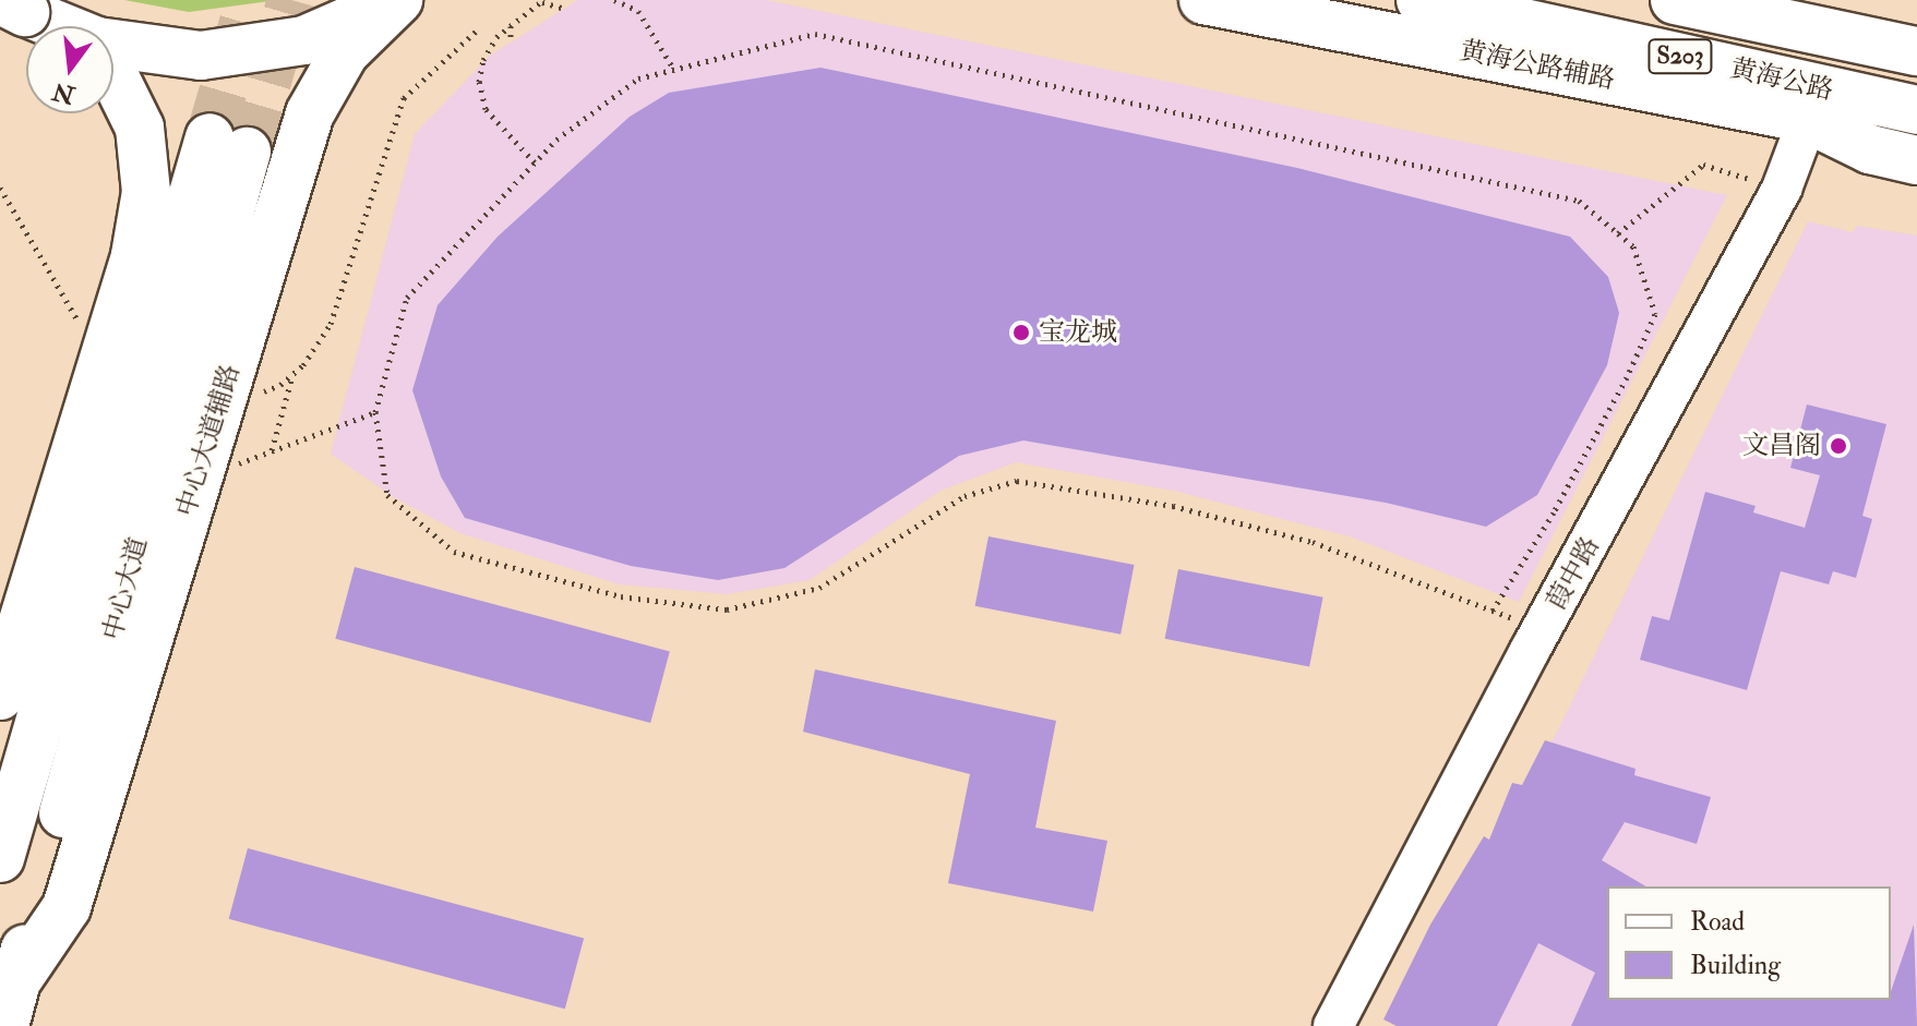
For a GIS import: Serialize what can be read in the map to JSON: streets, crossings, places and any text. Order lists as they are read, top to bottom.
{
  "streets": {
    "main road": [
      "S203",
      "黄海公路辅路",
      "黄海公路",
      "中心大道辅路",
      "中心大道"
    ],
    "street": ["葭中路"]
  },
  "crossings": [
    ["黄海公路辅路", "葭中路"],
    ["中心大道辅路", "中心大道"]
  ],
  "places": ["宝龙城", "文昌阁"],
  "legend": ["Road", "Building"],
  "north": "bottom"
}
